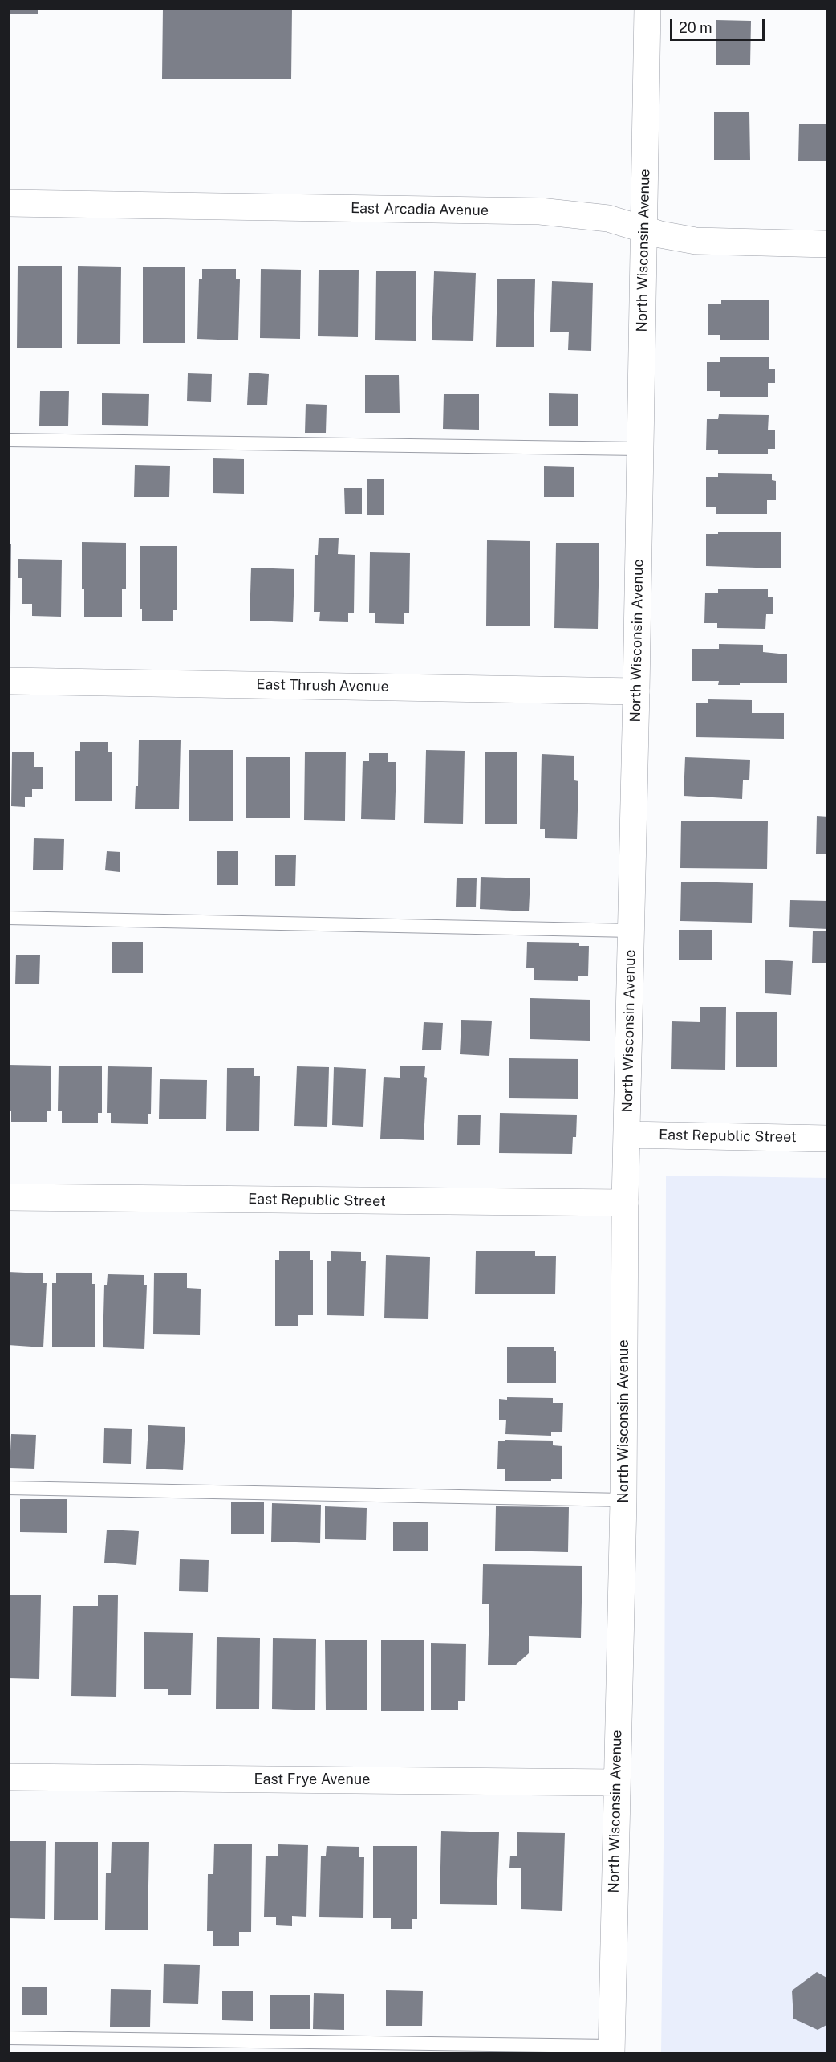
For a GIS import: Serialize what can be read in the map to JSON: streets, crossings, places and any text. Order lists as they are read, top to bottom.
{
  "streets": {
    "street": [
      "East Arcadia Avenue",
      "North Wisconsin Avenue",
      "East Thrush Avenue",
      "East Republic Street",
      "East Frye Avenue"
    ]
  },
  "crossings": [
    ["East Arcadia Avenue", "North Wisconsin Avenue"],
    ["North Wisconsin Avenue", "East Thrush Avenue"],
    ["North Wisconsin Avenue", "East Republic Street"],
    ["North Wisconsin Avenue", "East Frye Avenue"]
  ],
  "scale_bar": "20 m"
}
